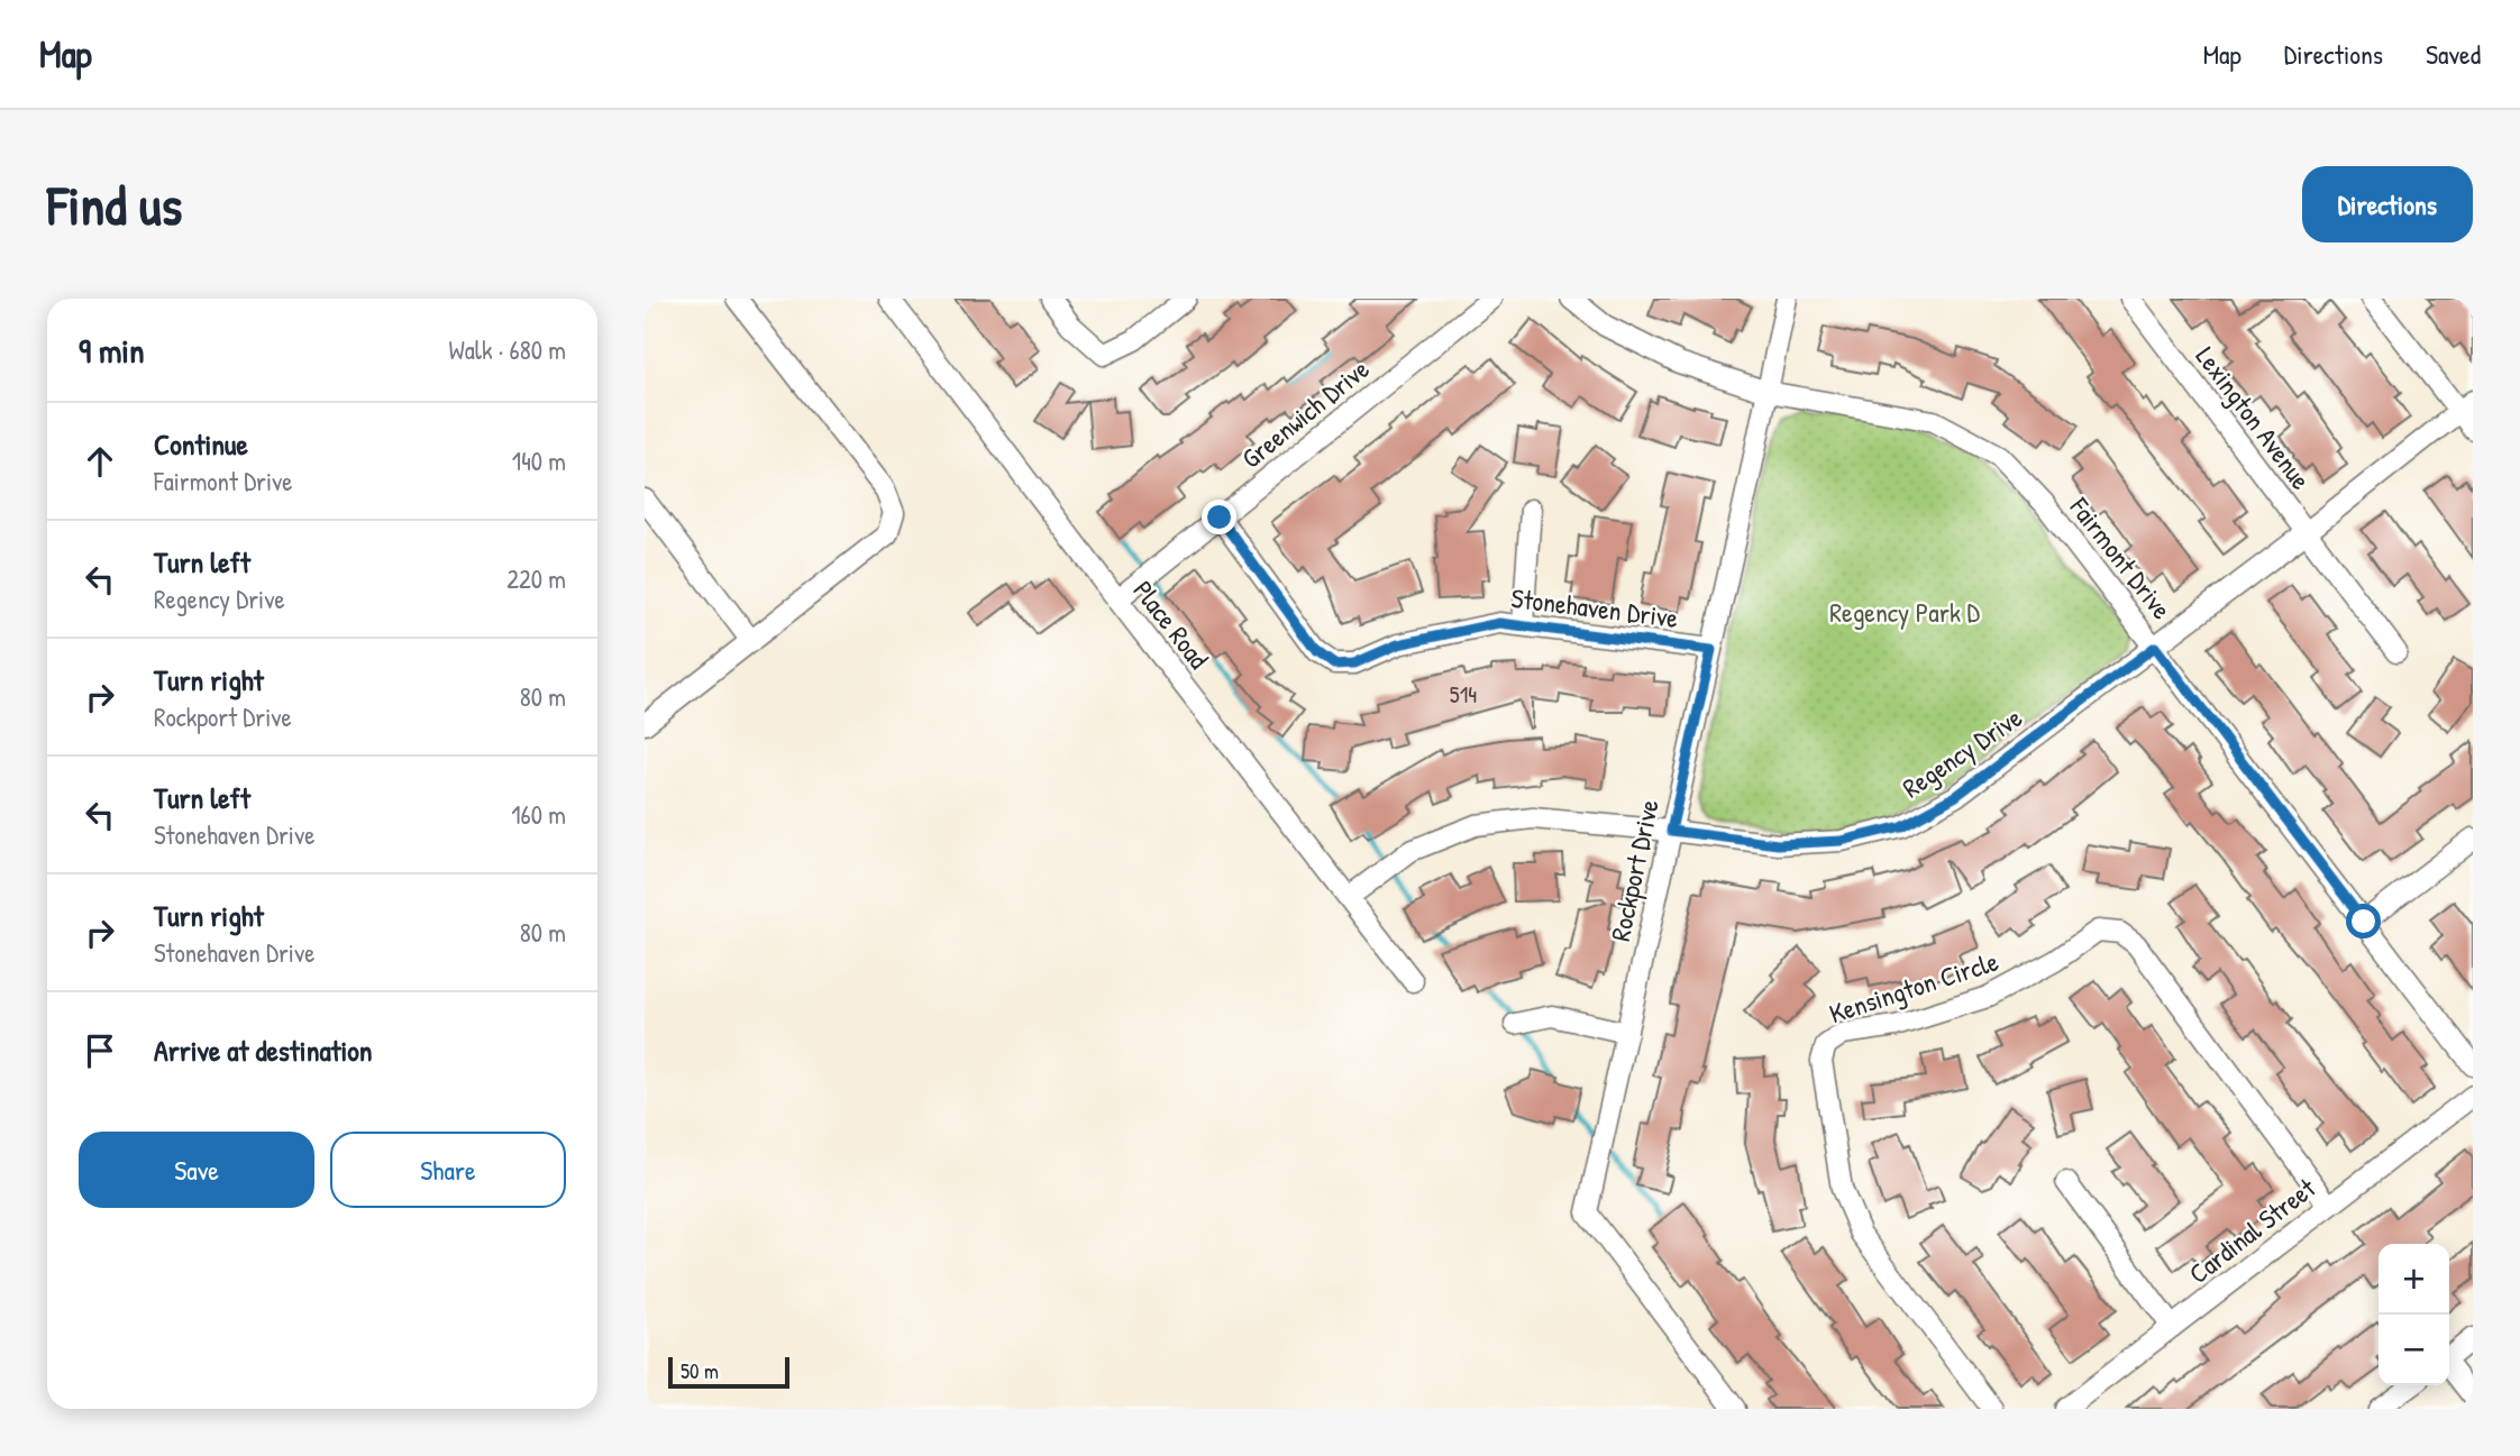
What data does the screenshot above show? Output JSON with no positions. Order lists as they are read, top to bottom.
{
  "streets": {
    "street": [
      "Greenwich Drive",
      "Lexington Avenue",
      "Fairmont Drive",
      "Stonehaven Drive",
      "Place Road",
      "Regency Drive",
      "Rockport Drive",
      "Kensington Circle",
      "Cardinal Street"
    ]
  },
  "crossings": [
    ["Greenwich Drive", "Stonehaven Drive"],
    ["Greenwich Drive", "Place Road"],
    ["Lexington Avenue", "Regency Drive"],
    ["Fairmont Drive", "Regency Drive"],
    ["Fairmont Drive", "Rockport Drive"],
    ["Stonehaven Drive", "Rockport Drive"],
    ["Place Road", "Regency Drive"],
    ["Regency Drive", "Rockport Drive"],
    ["Kensington Circle", "Cardinal Street"]
  ],
  "parks": ["Regency Park D"],
  "house_numbers": ["514"],
  "scale_bar": "50 m",
  "page": {
    "header": "Map",
    "nav": ["Map", "Directions", "Saved"],
    "buttons": [
      "Directions",
      ["Save", "Share"]
    ],
    "title": "Find us",
    "heading": ["9 min", "Walk · 680 m"],
    "list": [
      ["Continue", "Fairmont Drive", "140 m"],
      ["Turn left", "Regency Drive", "220 m"],
      ["Turn right", "Rockport Drive", "80 m"],
      ["Turn left", "Stonehaven Drive", "160 m"],
      ["Turn right", "Stonehaven Drive", "80 m"],
      "Arrive at destination"
    ],
    "map_buttons": ["+", "−"],
    "scale": "50 m"
  }
}
